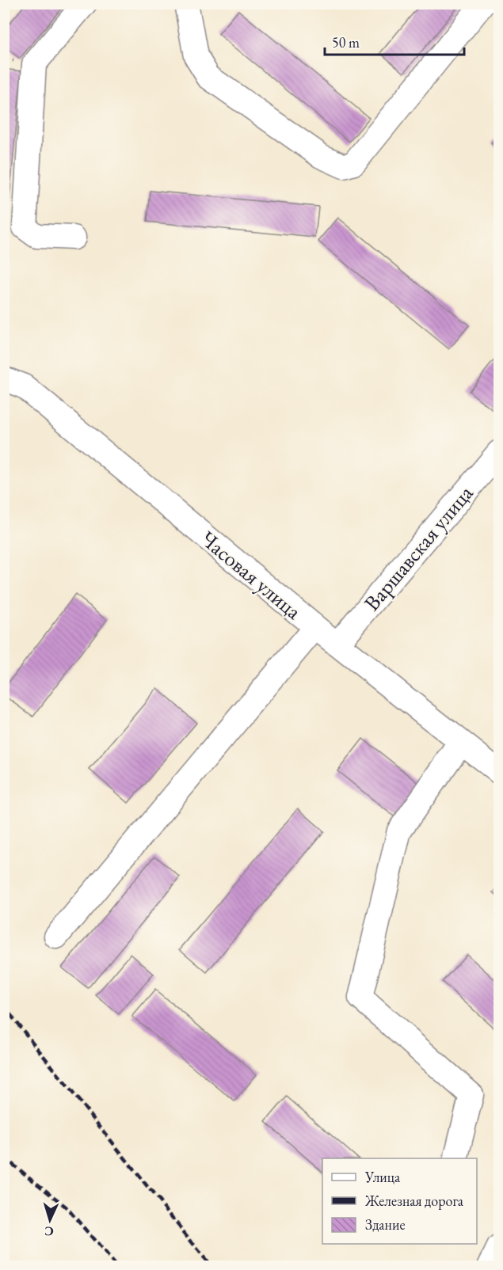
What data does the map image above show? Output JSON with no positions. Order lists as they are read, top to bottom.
{
  "streets": {
    "street": ["Варшавская улица", "Часовая улица"]
  },
  "crossings": [
    ["Варшавская улица", "Часовая улица"]
  ],
  "legend": ["Улица", "Железная дорога", "Здание"],
  "scale_bar": "50 m",
  "north": "bottom"
}
